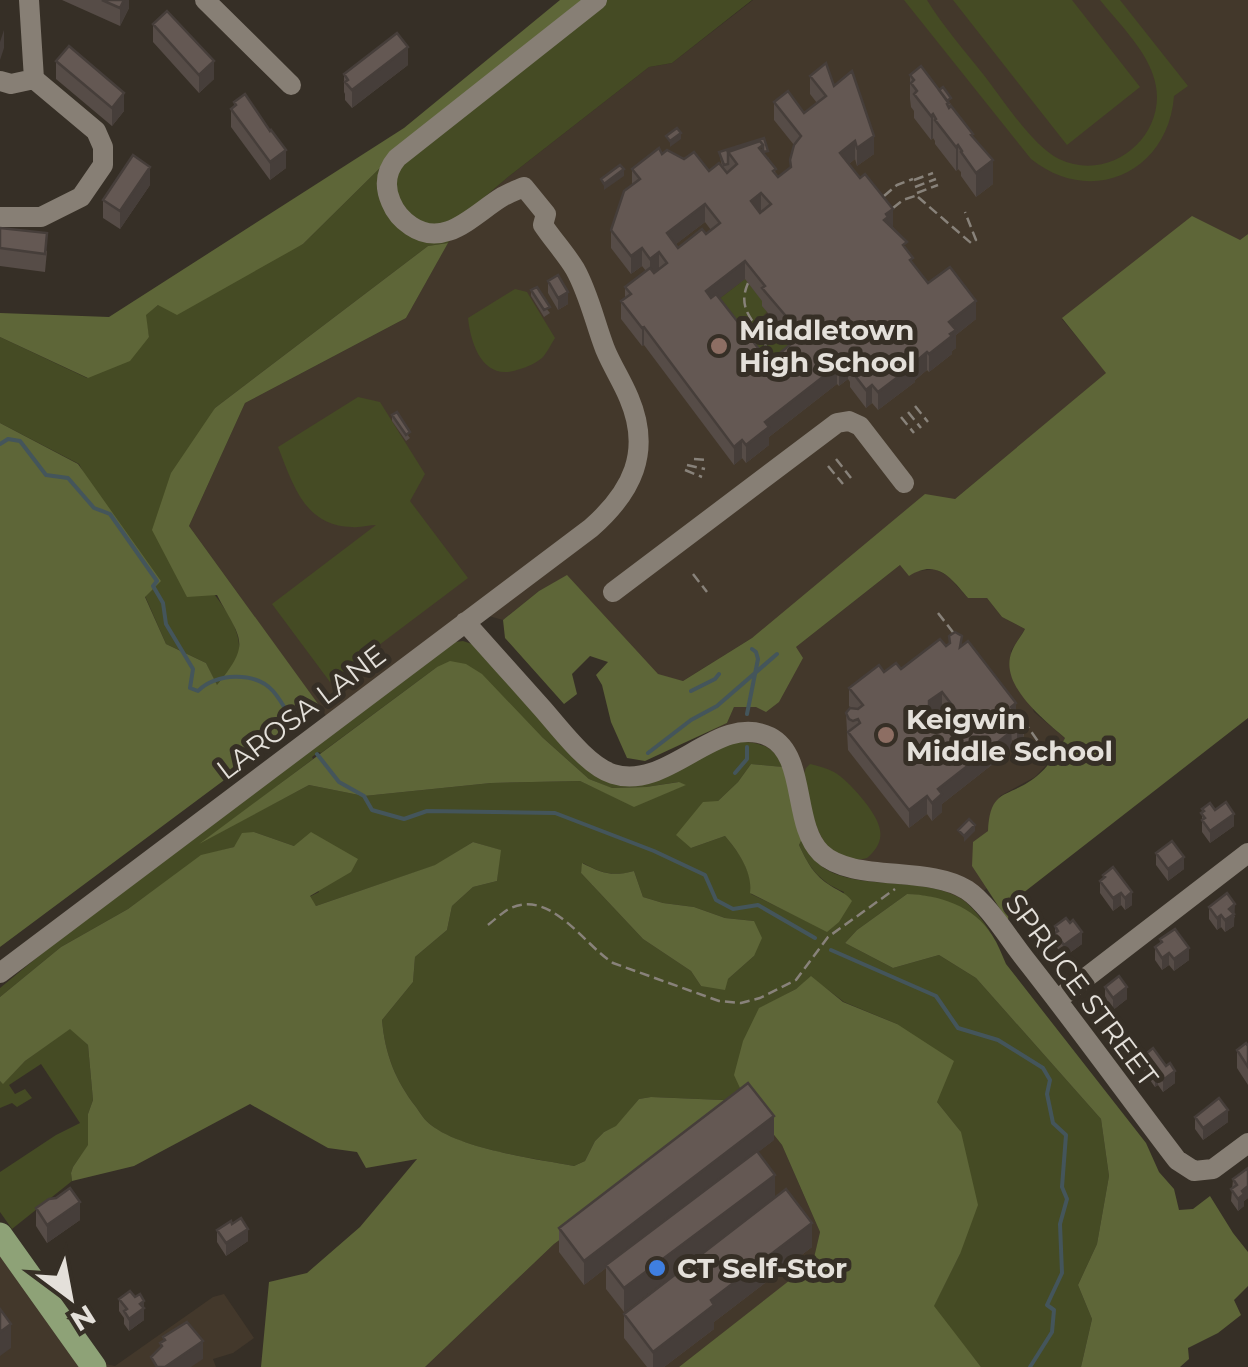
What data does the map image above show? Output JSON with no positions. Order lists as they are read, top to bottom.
{
  "streets": {
    "street": ["LAROSA LANE", "SPRUCE STREET"]
  },
  "crossings": [
    ["LAROSA LANE", "SPRUCE STREET"]
  ],
  "places": ["Middletown High School", "Keigwin Middle School", "CT Self-Stor"],
  "north": "bottom right"
}
